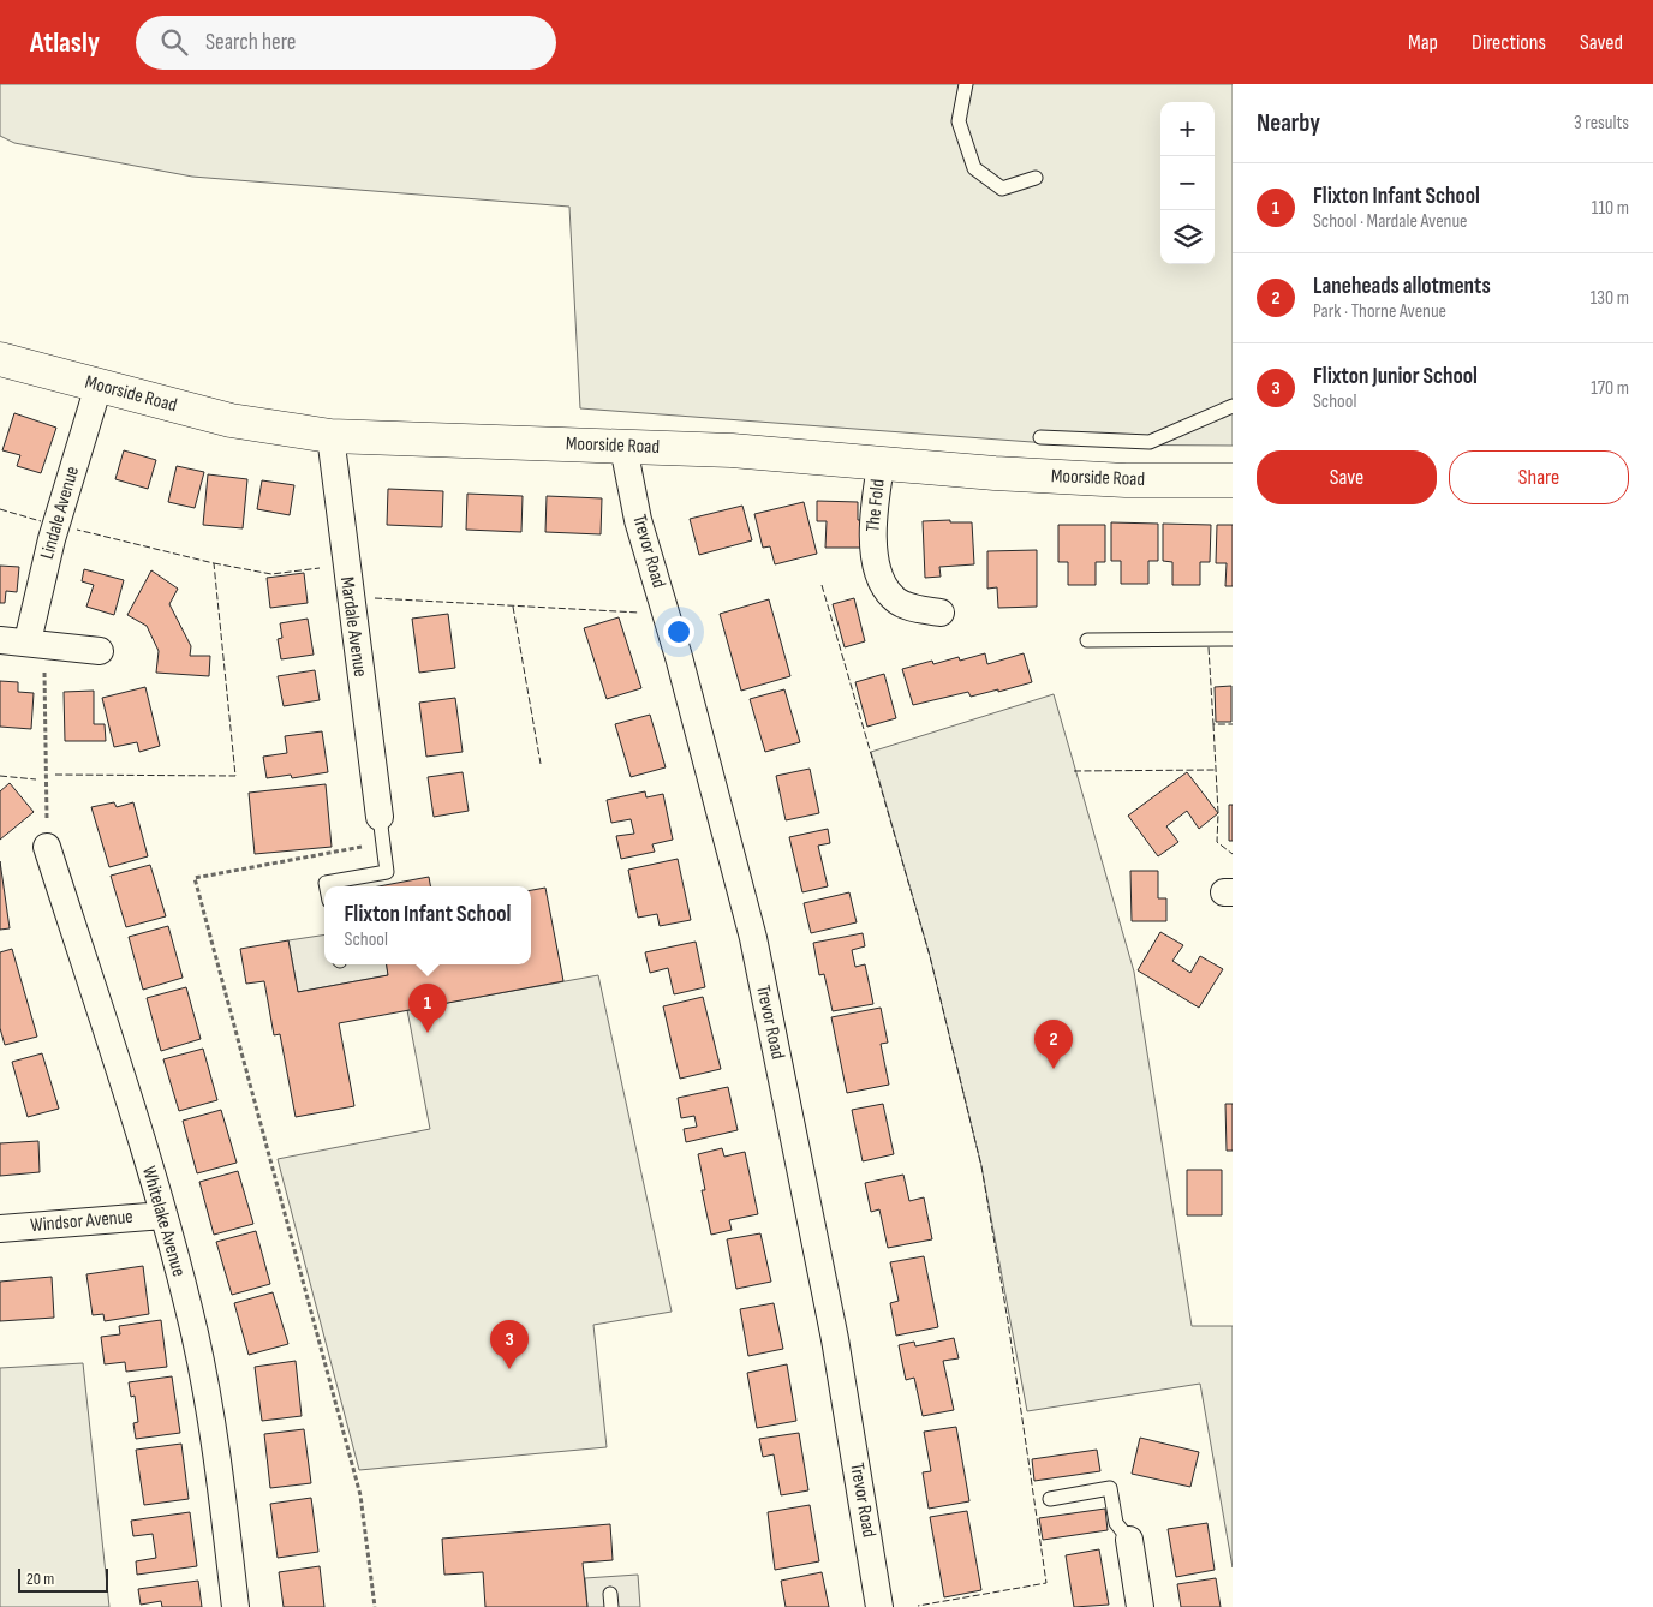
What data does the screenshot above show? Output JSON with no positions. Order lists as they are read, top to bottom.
{
  "streets": {
    "street": [
      "Moorside Road",
      "The Fold",
      "Lindale Avenue",
      "Trevor Road",
      "Mardale Avenue",
      "Windsor Avenue",
      "Whitelake Avenue"
    ]
  },
  "crossings": [
    ["Moorside Road", "The Fold"],
    ["Moorside Road", "Lindale Avenue"],
    ["Moorside Road", "Trevor Road"],
    ["Moorside Road", "Mardale Avenue"],
    ["Windsor Avenue", "Whitelake Avenue"]
  ],
  "scale_bar": "20 m",
  "page": {
    "header": "Atlasly",
    "search": "Search here",
    "nav": ["Map", "Directions", "Saved"],
    "heading": ["Nearby", "3 results"],
    "map_buttons": ["+", "−"],
    "list": [
      {
        "mark": "1",
        "name": "Flixton Infant School",
        "note": "School · Mardale Avenue",
        "value": "110 m"
      },
      {
        "mark": "2",
        "name": "Laneheads allotments",
        "note": "Park · Thorne Avenue",
        "value": "130 m"
      },
      {
        "mark": "3",
        "name": "Flixton Junior School",
        "note": "School",
        "value": "170 m"
      }
    ],
    "buttons": ["Save", "Share"],
    "popup": ["Flixton Infant School", "School"],
    "pins": ["1", "2", "3"],
    "scale": "20 m"
  }
}
